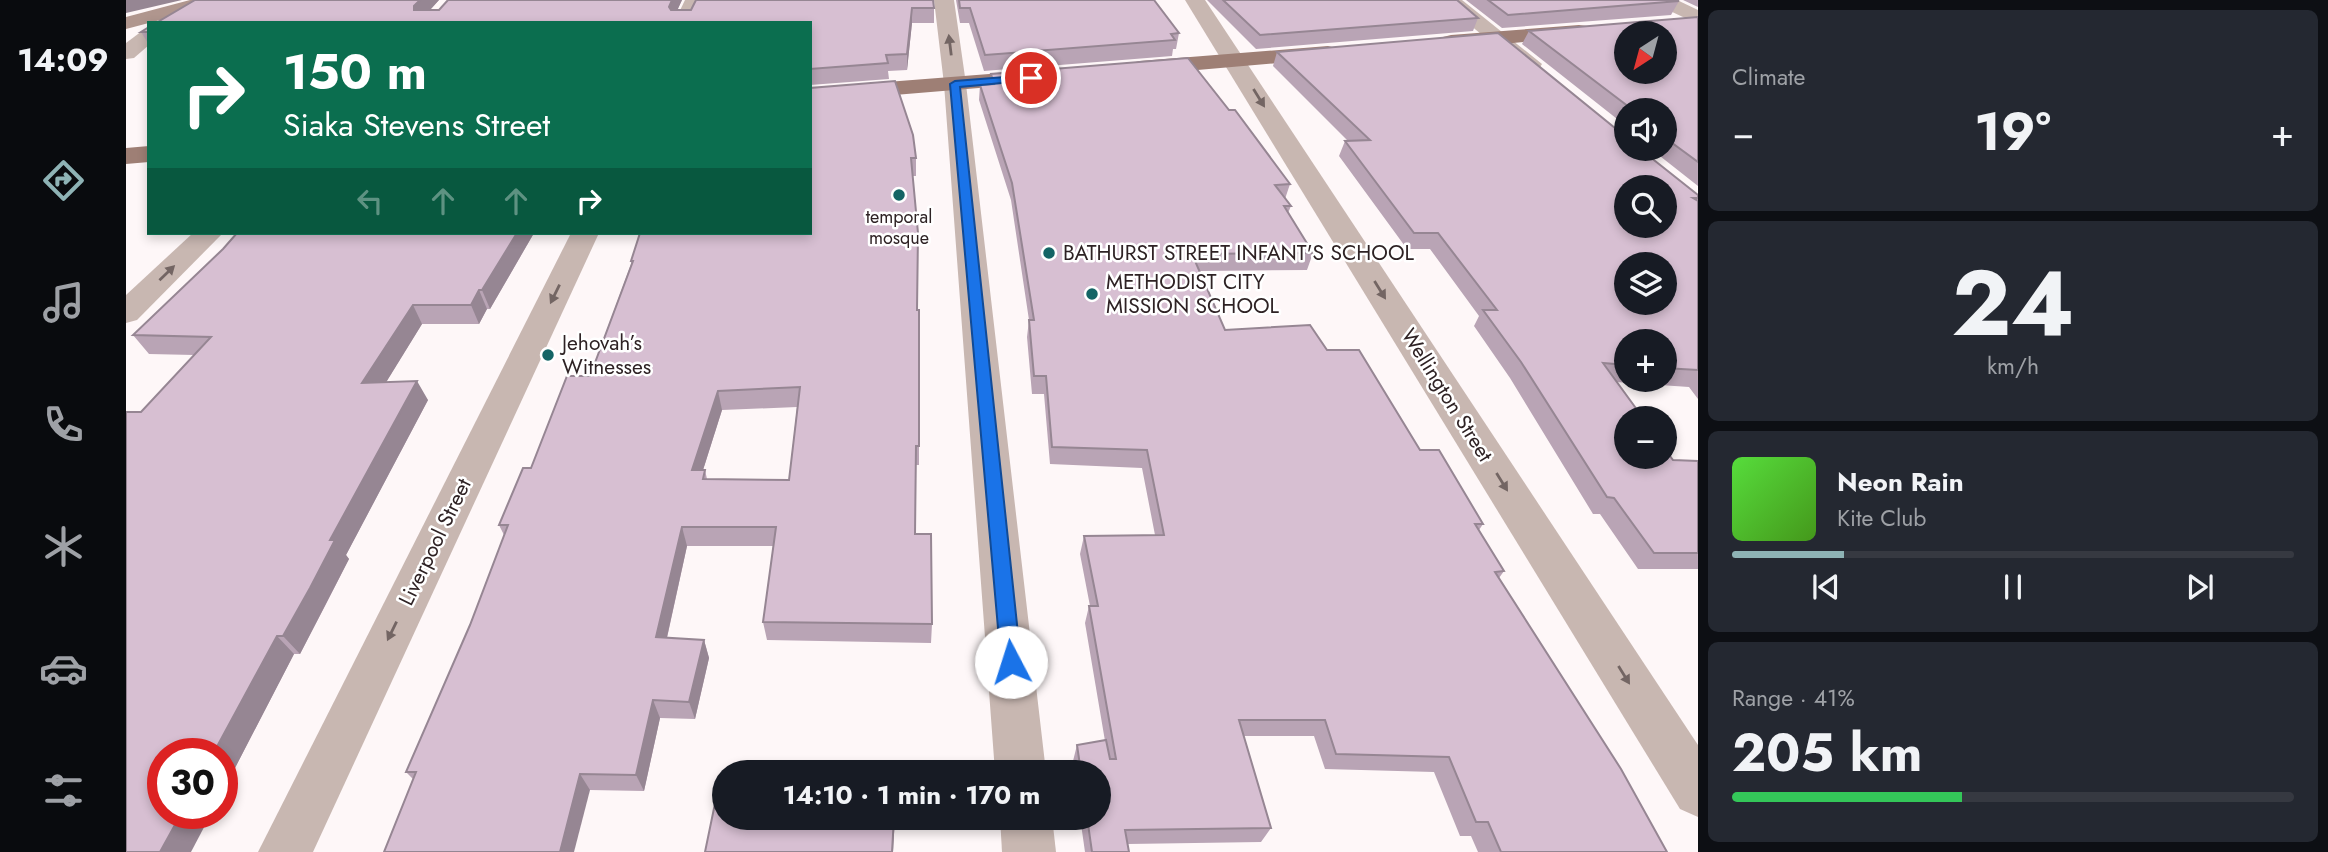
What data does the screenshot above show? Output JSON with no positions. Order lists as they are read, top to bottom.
{
  "streets": {
    "street": ["Wellington Street", "Liverpool Street"]
  },
  "one_way": ["Wellington Street", "Liverpool Street"],
  "places": [
    "temporal mosque",
    "BATHURST STREET INFANT'S SCHOOL",
    "METHODIST CITY MISSION SCHOOL",
    "Jehovah’s Witnesses"
  ],
  "north": "bottom left",
  "page": {
    "tabs": "14:09",
    "tile": [
      "Climate",
      ["24", "km/h"],
      ["Range · 41%", "205 km"]
    ],
    "map_buttons": ["+", "−"],
    "turn": ["150 m", "Siaka Stevens Street"],
    "heat": ["−", "19°", "+"],
    "song": ["Neon Rain", "Kite Club"],
    "limit": "30",
    "trip": "14:10 · 1 min · 170 m"
  }
}
